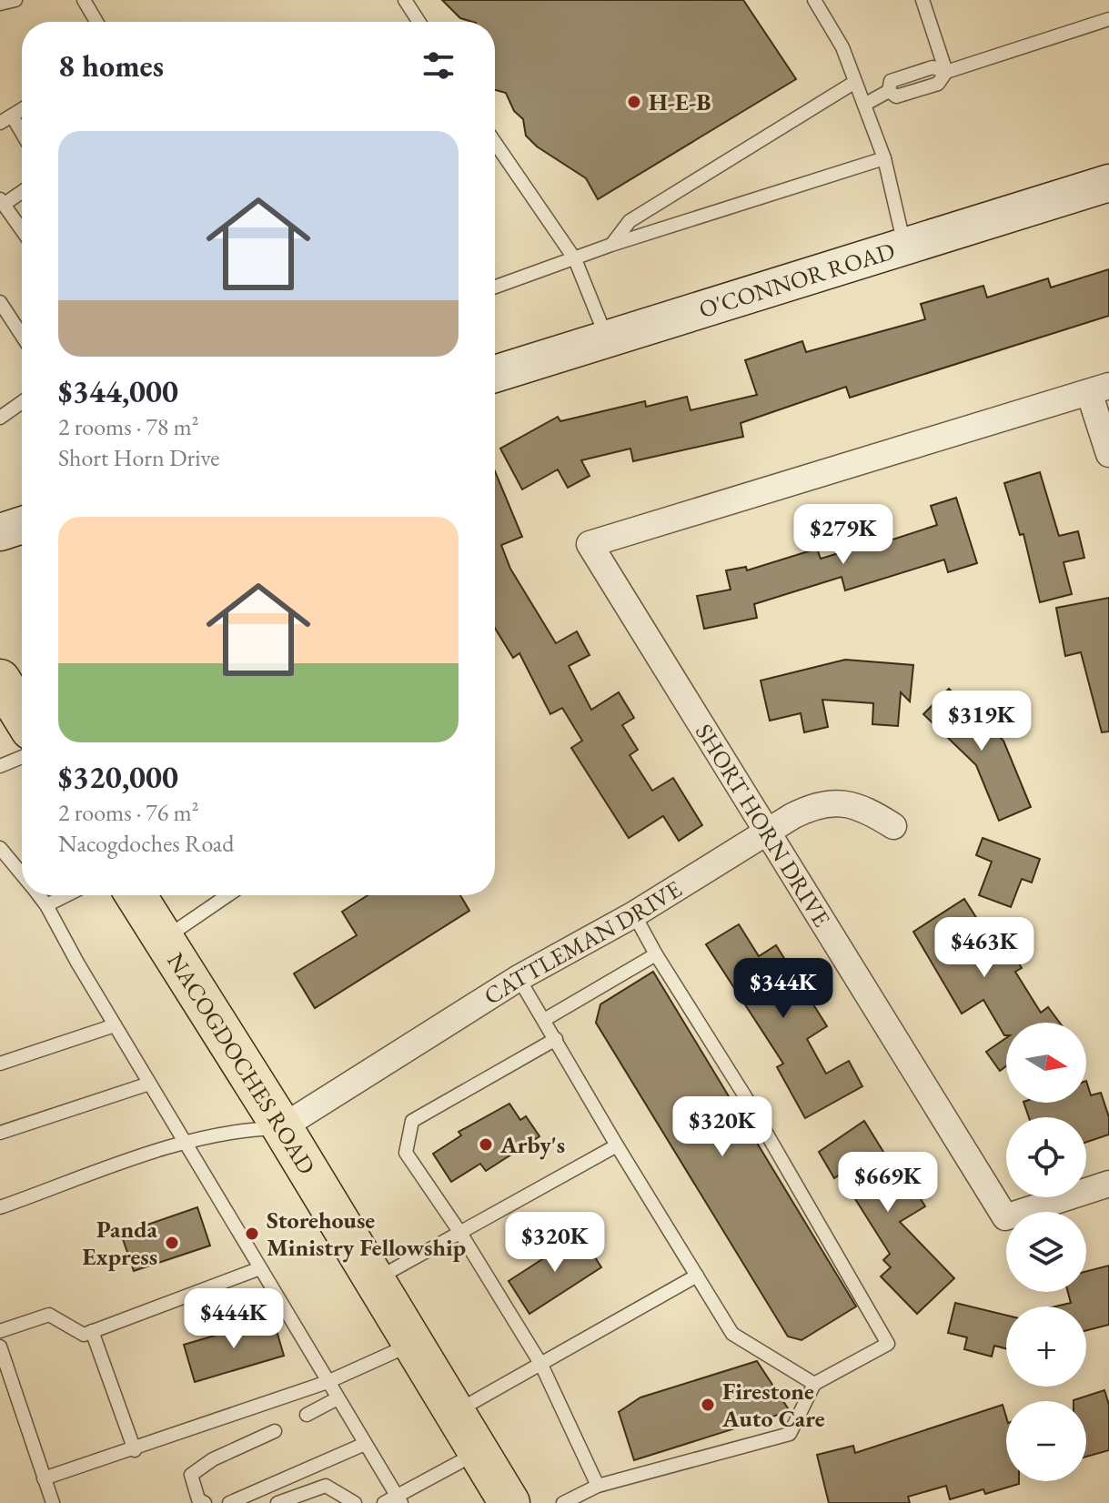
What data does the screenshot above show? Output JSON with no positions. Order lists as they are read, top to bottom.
{
  "streets": {
    "main road": ["O'CONNOR ROAD", "NACOGDOCHES ROAD"],
    "street": ["SHORT HORN DRIVE", "CATTLEMAN DRIVE"]
  },
  "crossings": [
    ["SHORT HORN DRIVE", "CATTLEMAN DRIVE"],
    ["CATTLEMAN DRIVE", "NACOGDOCHES ROAD"]
  ],
  "places": [
    "H-E-B",
    "Arby's",
    "Storehouse Ministry Fellowship",
    "Panda Express",
    "Firestone Auto Care"
  ],
  "north": "right",
  "page": {
    "heading": "8 homes",
    "list": [
      {
        "name": "$344,000",
        "note": "2 rooms · 78 m² · Short Horn Drive"
      },
      {
        "name": "$320,000",
        "note": "2 rooms · 76 m² · Nacogdoches Road"
      }
    ],
    "price": [
      "$279K",
      "$319K",
      "$463K",
      "$344K",
      "$320K",
      "$669K",
      "$320K",
      "$444K"
    ],
    "map_buttons": ["+", "−"]
  }
}
